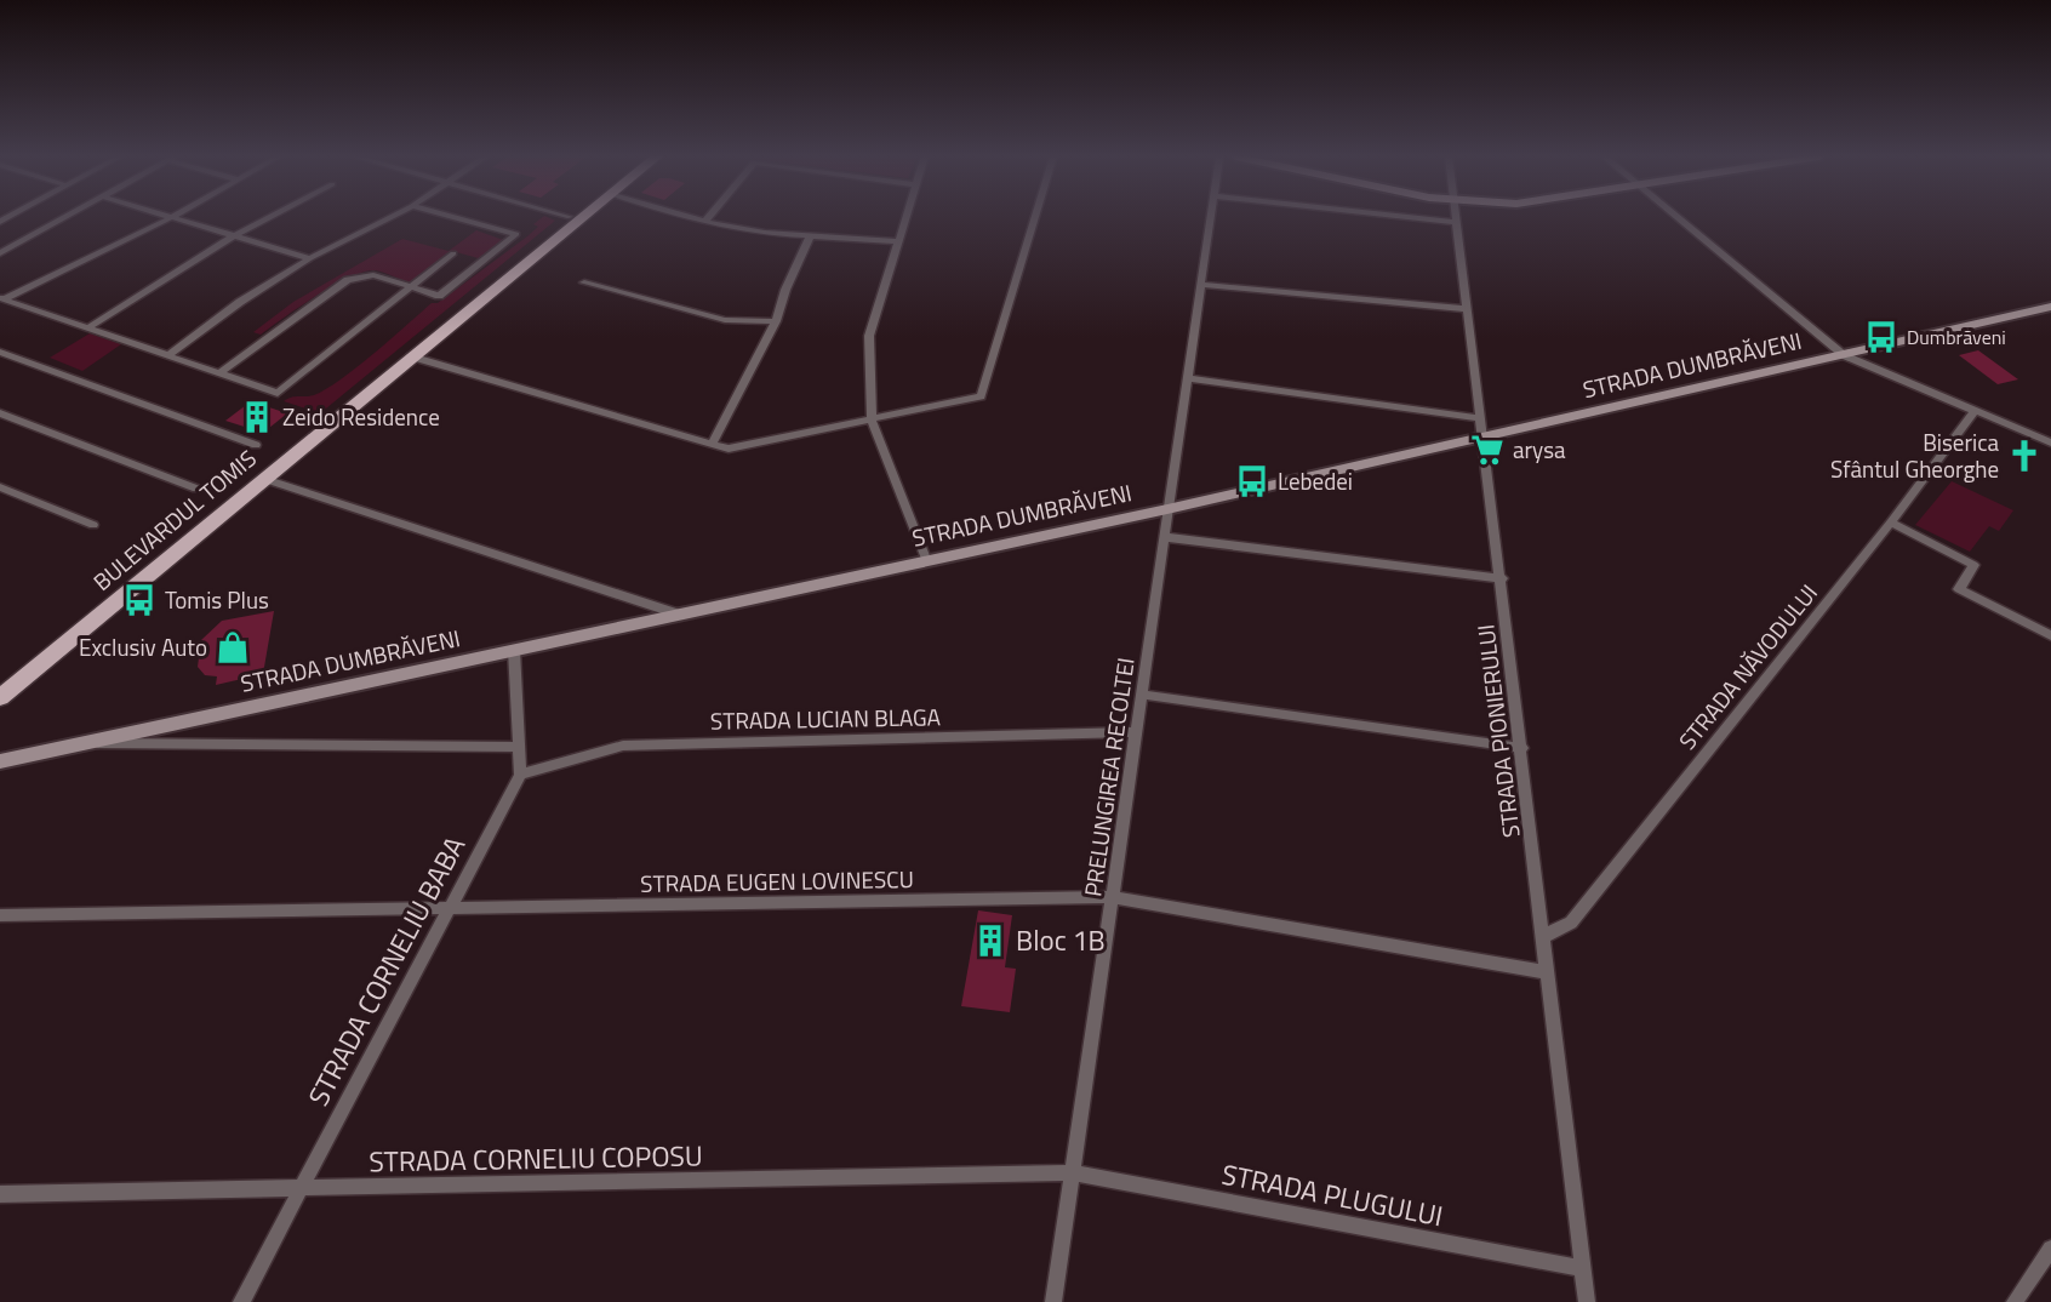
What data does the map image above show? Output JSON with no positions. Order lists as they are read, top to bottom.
{
  "streets": {
    "main road": ["BULEVARDUL TOMIS"],
    "street": [
      "STRADA DUMBRĂVENI",
      "STRADA NĂVODULUI",
      "STRADA LUCIAN BLAGA",
      "STRADA PIONIERULUI",
      "PRELUNGIREA RECOLTEI",
      "STRADA EUGEN LOVINESCU",
      "STRADA CORNELIU BABA",
      "STRADA CORNELIU COPOSU",
      "STRADA PLUGULUI"
    ]
  },
  "crossings": [
    ["STRADA DUMBRĂVENI", "STRADA PIONIERULUI"],
    ["STRADA DUMBRĂVENI", "PRELUNGIREA RECOLTEI"],
    ["STRADA NĂVODULUI", "STRADA PIONIERULUI"],
    ["STRADA LUCIAN BLAGA", "PRELUNGIREA RECOLTEI"],
    ["STRADA LUCIAN BLAGA", "STRADA CORNELIU BABA"],
    ["STRADA PIONIERULUI", "STRADA EUGEN LOVINESCU"],
    ["STRADA PIONIERULUI", "STRADA PLUGULUI"],
    ["PRELUNGIREA RECOLTEI", "STRADA EUGEN LOVINESCU"],
    ["PRELUNGIREA RECOLTEI", "STRADA CORNELIU COPOSU"],
    ["PRELUNGIREA RECOLTEI", "STRADA PLUGULUI"],
    ["STRADA EUGEN LOVINESCU", "STRADA CORNELIU BABA"],
    ["STRADA CORNELIU BABA", "STRADA CORNELIU COPOSU"],
    ["STRADA CORNELIU COPOSU", "STRADA PLUGULUI"]
  ],
  "places": {
    "bus stop": ["Dumbrăveni", "Lebedei", "Tomis Plus"],
    "building": ["Zeido Residence", "Bloc 1B"],
    "supermarket": ["arysa"],
    "church": ["Biserica Sfântul Gheorghe"],
    "shop": ["Exclusiv Auto"]
  }
}
